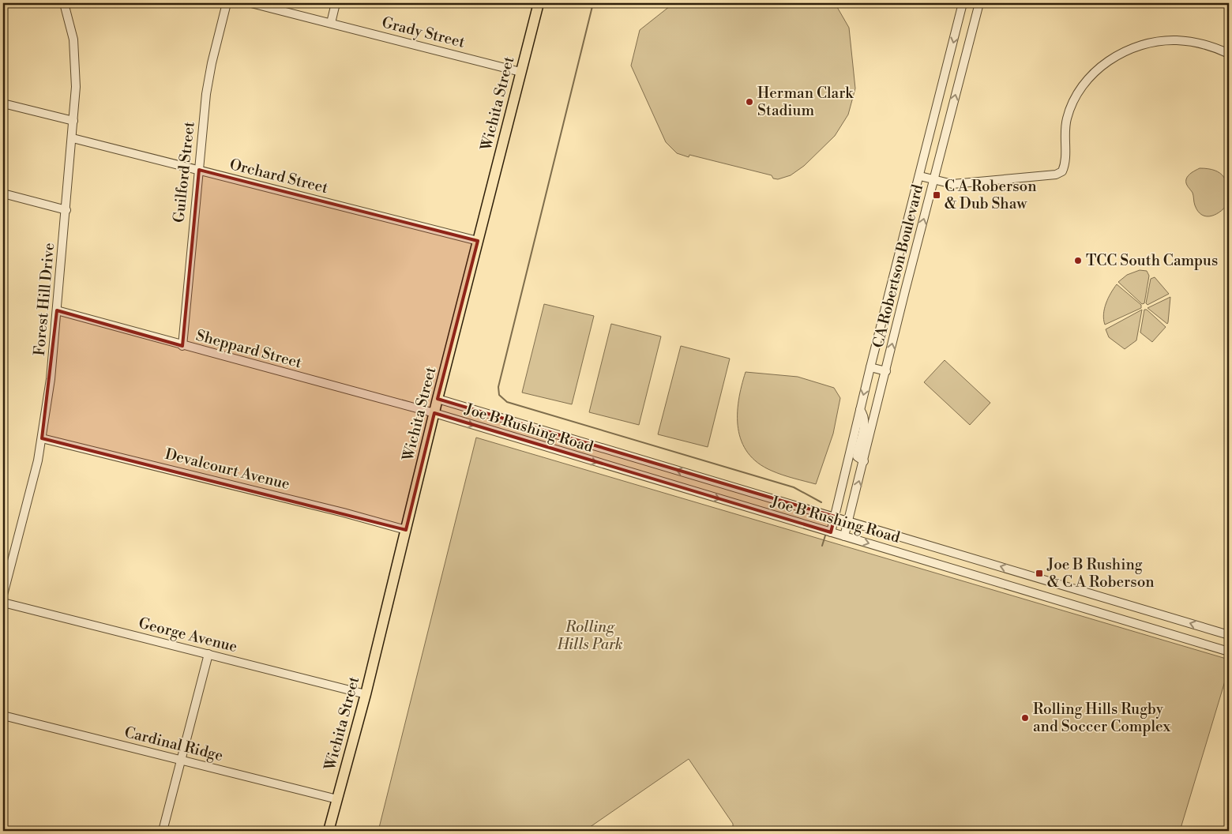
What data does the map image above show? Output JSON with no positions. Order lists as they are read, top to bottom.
{
  "streets": {
    "main road": ["Wichita Street"],
    "street": [
      "Grady Street",
      "Guilford Street",
      "Orchard Street",
      "CA Robertson Boulevard",
      "Forest Hill Drive",
      "Sheppard Street",
      "Joe B Rushing Road",
      "Devalcourt Avenue",
      "George Avenue",
      "Cardinal Ridge"
    ]
  },
  "crossings": [
    ["Grady Street", "Wichita Street"],
    ["Wichita Street", "Orchard Street"],
    ["Wichita Street", "Sheppard Street"],
    ["Wichita Street", "Joe B Rushing Road"],
    ["Wichita Street", "Devalcourt Avenue"],
    ["Wichita Street", "George Avenue"],
    ["Wichita Street", "Cardinal Ridge"],
    ["Guilford Street", "Orchard Street"],
    ["Guilford Street", "Sheppard Street"],
    ["Orchard Street", "Forest Hill Drive"],
    ["CA Robertson Boulevard", "Joe B Rushing Road"],
    ["Forest Hill Drive", "Sheppard Street"],
    ["Forest Hill Drive", "Devalcourt Avenue"],
    ["Sheppard Street", "Joe B Rushing Road"]
  ],
  "parks": ["Rolling Hills Park"],
  "places": {
    "other": ["Herman Clark Stadium", "TCC South Campus", "Rolling Hills Rugby and Soccer Complex"],
    "transit": ["C A Roberson & Dub Shaw", "Joe B Rushing & C A Roberson"]
  }
}
